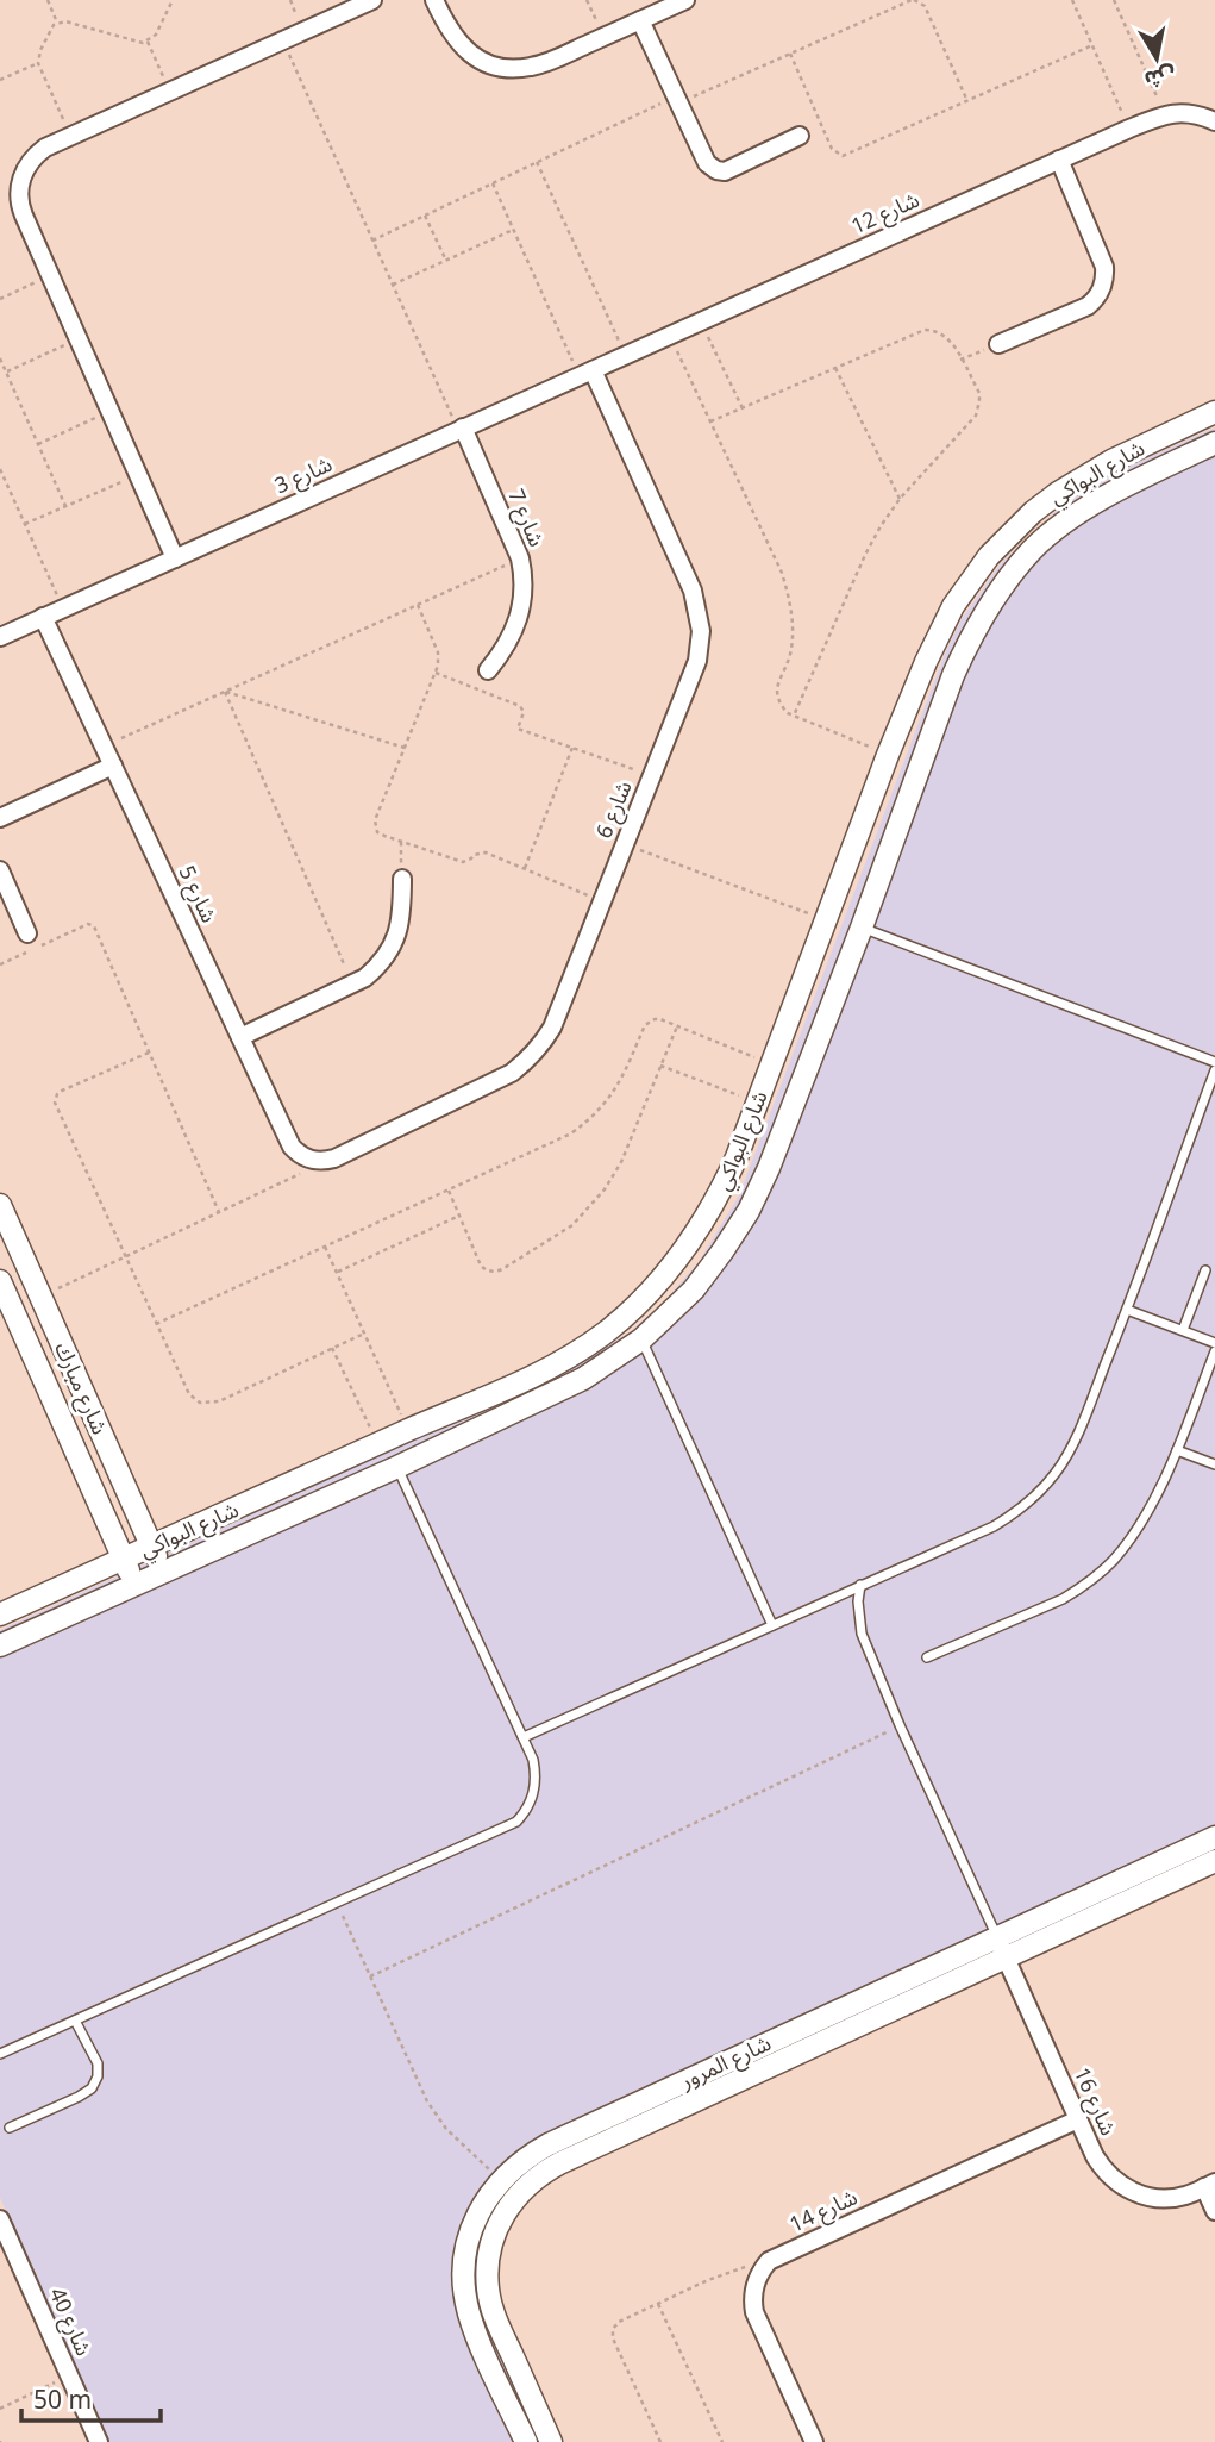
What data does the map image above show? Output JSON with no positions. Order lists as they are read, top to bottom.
{
  "streets": {
    "street": [
      "شارع 12",
      "شارع البواكي",
      "شارع 3",
      "شارع 7",
      "شارع 6",
      "شارع 5",
      "شارع مبارك",
      "شارع المرور",
      "شارع 16",
      "شارع 14",
      "شارع 40"
    ]
  },
  "crossings": [
    ["شارع 12", "شارع 3"],
    ["شارع البواكي", "شارع مبارك"],
    ["شارع 3", "شارع 7"],
    ["شارع 3", "شارع 6"],
    ["شارع 3", "شارع 5"],
    ["شارع 6", "شارع 5"],
    ["شارع المرور", "شارع 16"],
    ["شارع 16", "شارع 14"]
  ],
  "scale_bar": "50 m",
  "north": "bottom"
}
